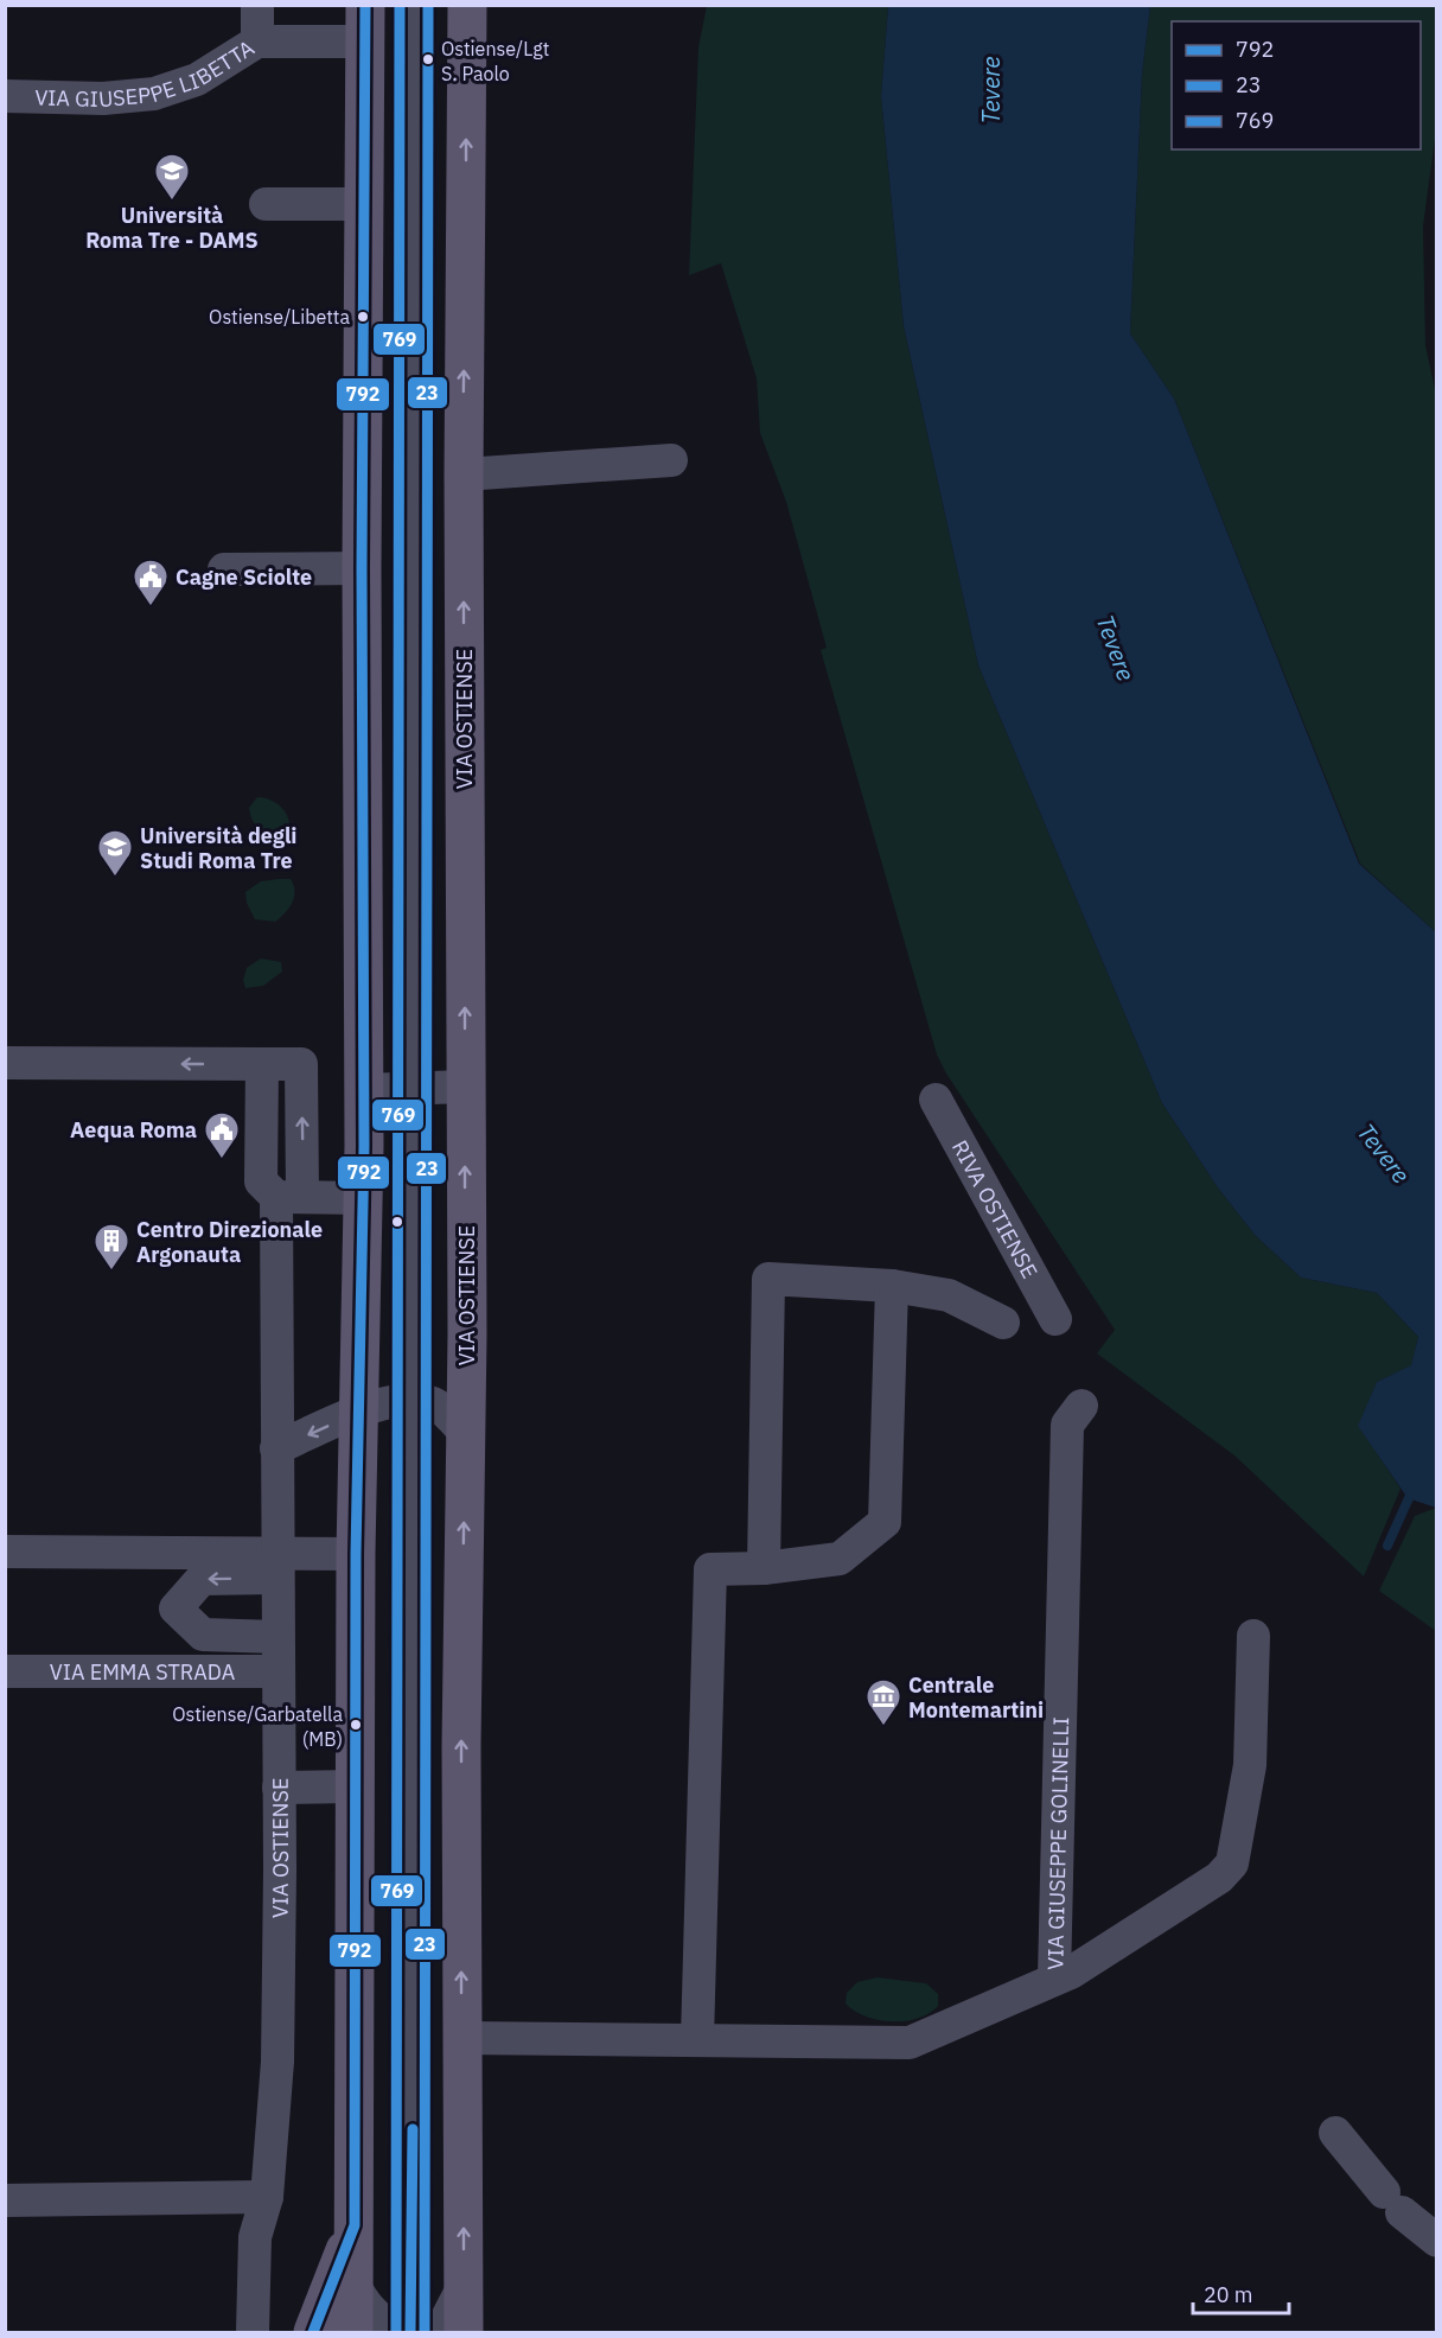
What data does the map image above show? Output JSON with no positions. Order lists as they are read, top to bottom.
{
  "streets": {
    "main road": ["VIA OSTIENSE"],
    "street": [
      "VIA GIUSEPPE LIBETTA",
      "RIVA OSTIENSE",
      "VIA EMMA STRADA",
      "VIA GIUSEPPE GOLINELLI"
    ]
  },
  "crossings": [
    ["VIA OSTIENSE", "VIA EMMA STRADA"],
    ["VIA OSTIENSE", "VIA GIUSEPPE GOLINELLI"]
  ],
  "water": ["Tevere"],
  "places": {
    "other": ["Ostiense/Lgt S. Paolo", "Ostiense/Libetta", "Ostiense/Garbatella (MB)"],
    "school or university": ["Università Roma Tre - DAMS", "Università degli Studi Roma Tre"],
    "public building": ["Cagne Sciolte", "Aequa Roma"],
    "building": ["Centro Direzionale Argonauta"],
    "museum": ["Centrale Montemartini"]
  },
  "lines": ["transit line 792", "transit line 23", "transit line 769"],
  "legend": ["792", "23", "769"],
  "scale_bar": "20 m"
}
